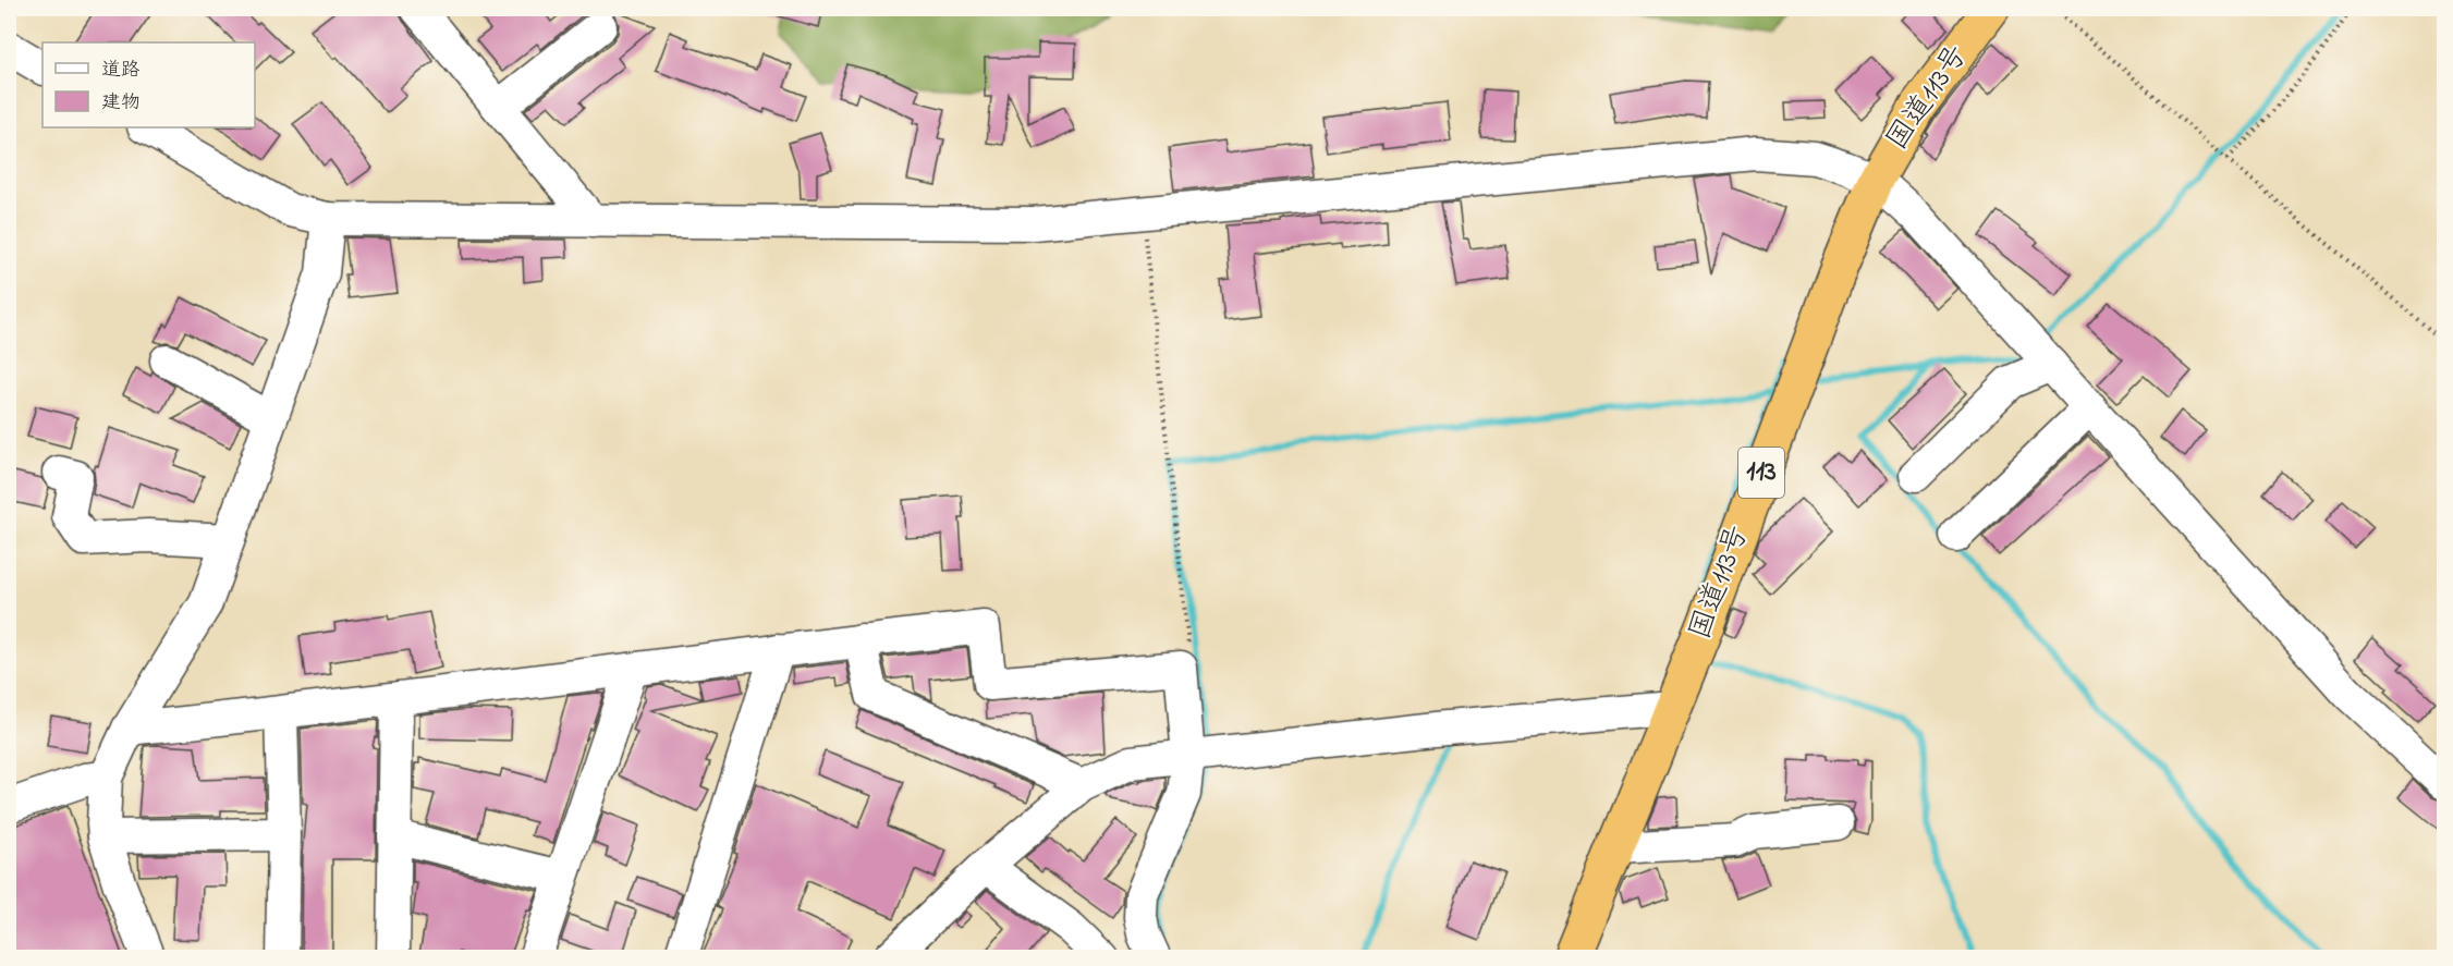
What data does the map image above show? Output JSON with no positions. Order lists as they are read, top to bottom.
{
  "streets": {
    "highway": ["国道113号", "113"]
  },
  "legend": ["道路", "建物"]
}
